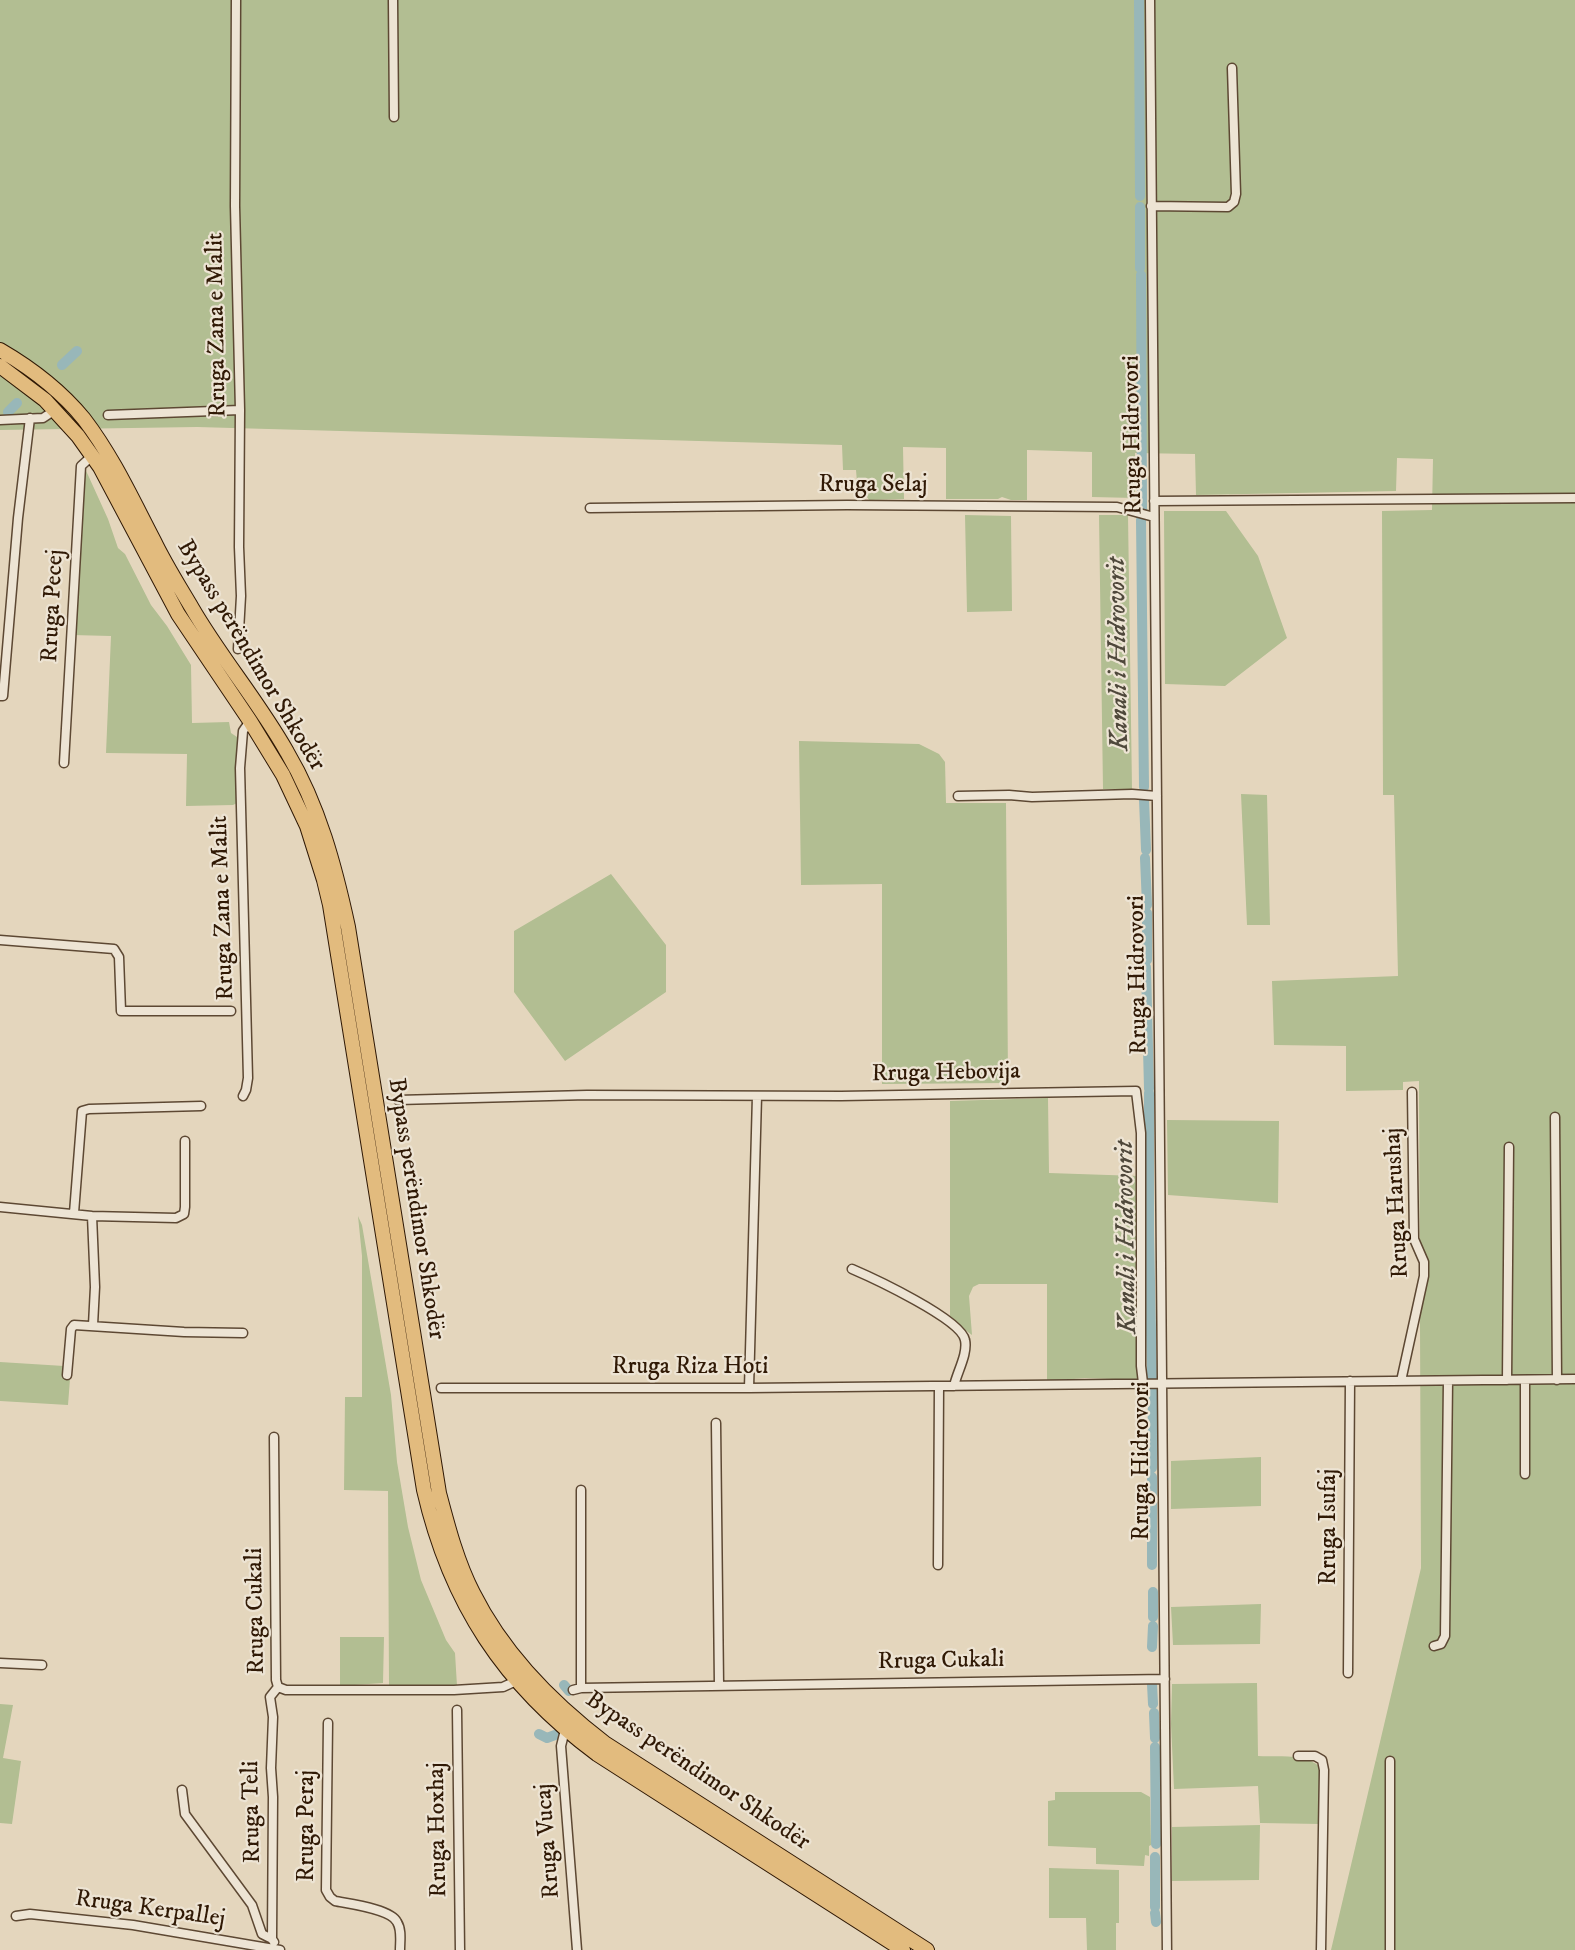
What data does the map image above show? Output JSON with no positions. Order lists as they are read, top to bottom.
{
  "streets": {
    "highway": ["Bypass perëndimor Shkodër"],
    "street": [
      "Rruga Zana e Malit",
      "Rruga Hidrovori",
      "Rruga Selaj",
      "Rruga Pecej",
      "Rruga Hebovija",
      "Rruga Harushaj",
      "Rruga Riza Hoti",
      "Rruga Isufaj",
      "Rruga Cukali",
      "Rruga Teli",
      "Rruga Peraj",
      "Rruga Hoxhaj",
      "Rruga Vucaj",
      "Rruga Kerpallej"
    ]
  },
  "crossings": [
    ["Rruga Zana e Malit", "Bypass perëndimor Shkodër"],
    ["Rruga Hidrovori", "Rruga Selaj"],
    ["Rruga Hidrovori", "Rruga Riza Hoti"],
    ["Rruga Hidrovori", "Rruga Cukali"],
    ["Rruga Pecej", "Bypass perëndimor Shkodër"],
    ["Bypass perëndimor Shkodër", "Rruga Cukali"],
    ["Bypass perëndimor Shkodër", "Rruga Vucaj"],
    ["Rruga Hebovija", "Rruga Riza Hoti"],
    ["Rruga Cukali", "Rruga Teli"],
    ["Rruga Teli", "Rruga Kerpallej"]
  ],
  "water": ["Kanali i Hidrovorit"]
}
